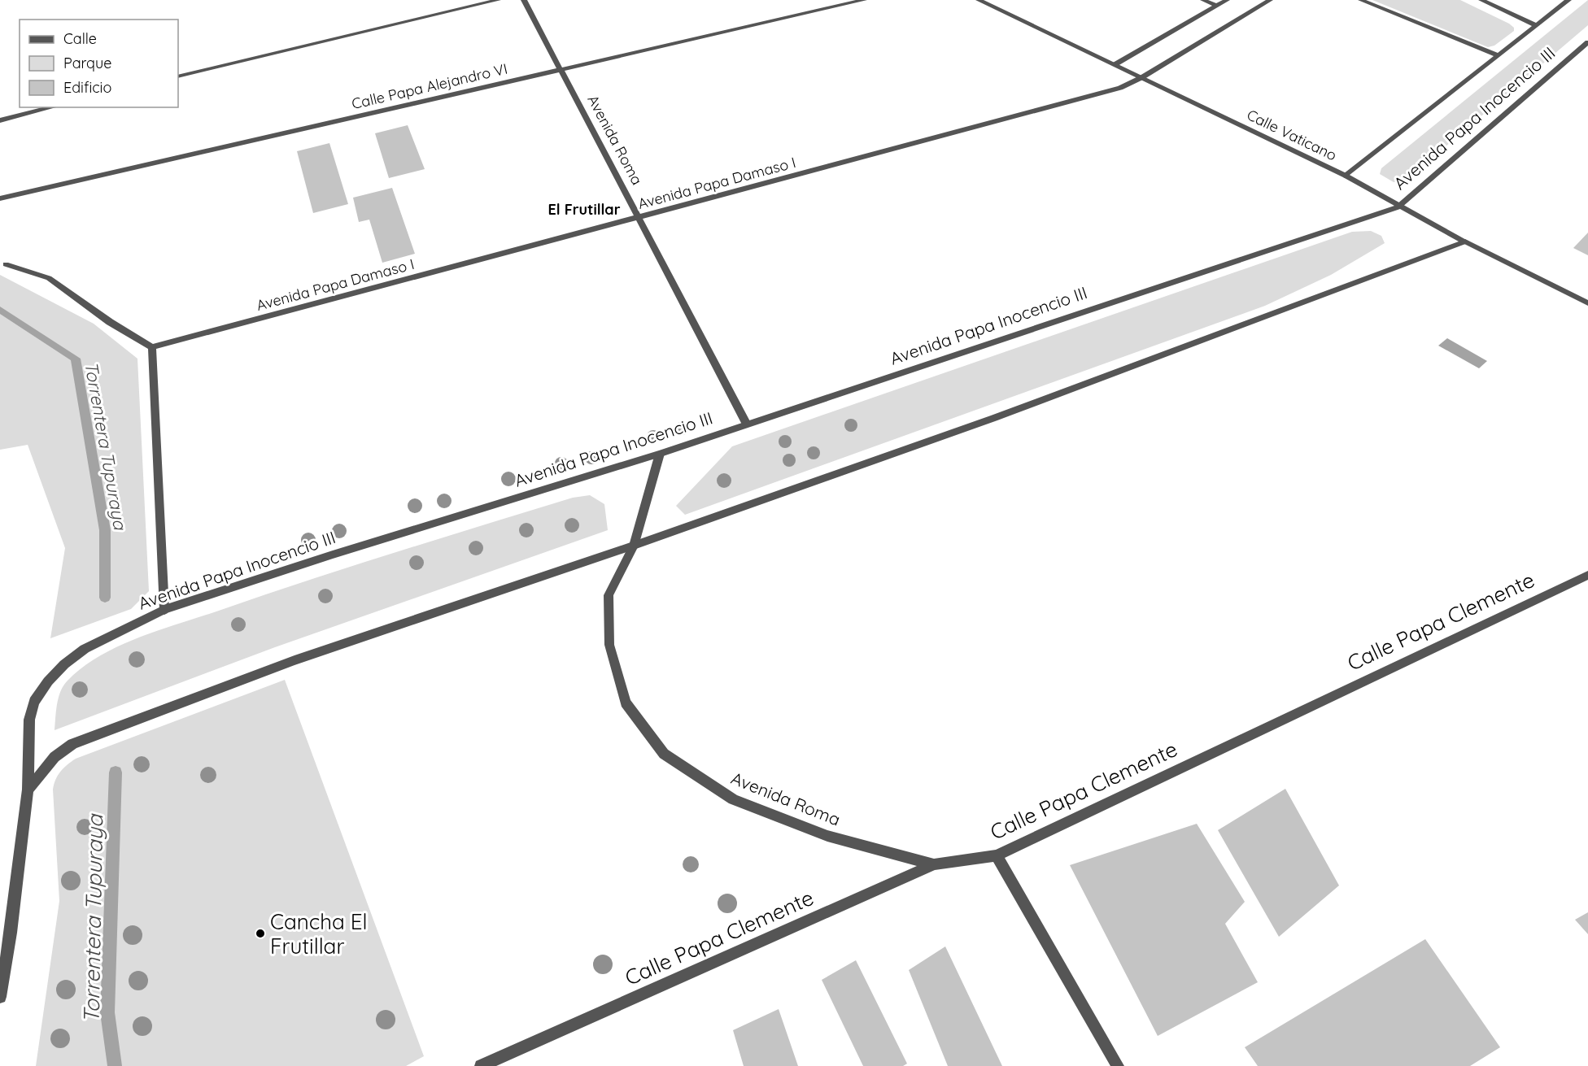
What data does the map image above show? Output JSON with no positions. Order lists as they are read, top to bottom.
{
  "streets": {
    "street": [
      "Calle Papa Alejandro VI",
      "Avenida Papa Inocencio III",
      "Calle Vaticano",
      "Avenida Roma",
      "Avenida Papa Damaso I",
      "Calle Papa Clemente"
    ]
  },
  "crossings": [
    ["Calle Papa Alejandro VI", "Avenida Roma"],
    ["Avenida Papa Inocencio III", "Calle Vaticano"],
    ["Avenida Papa Inocencio III", "Avenida Roma"],
    ["Calle Vaticano", "Avenida Papa Damaso I"],
    ["Avenida Roma", "Avenida Papa Damaso I"],
    ["Avenida Roma", "Calle Papa Clemente"]
  ],
  "districts": ["El Frutillar"],
  "water": ["Torrentera Tupuraya"],
  "places": ["Cancha El Frutillar"],
  "legend": ["Calle", "Parque", "Edificio"]
}
